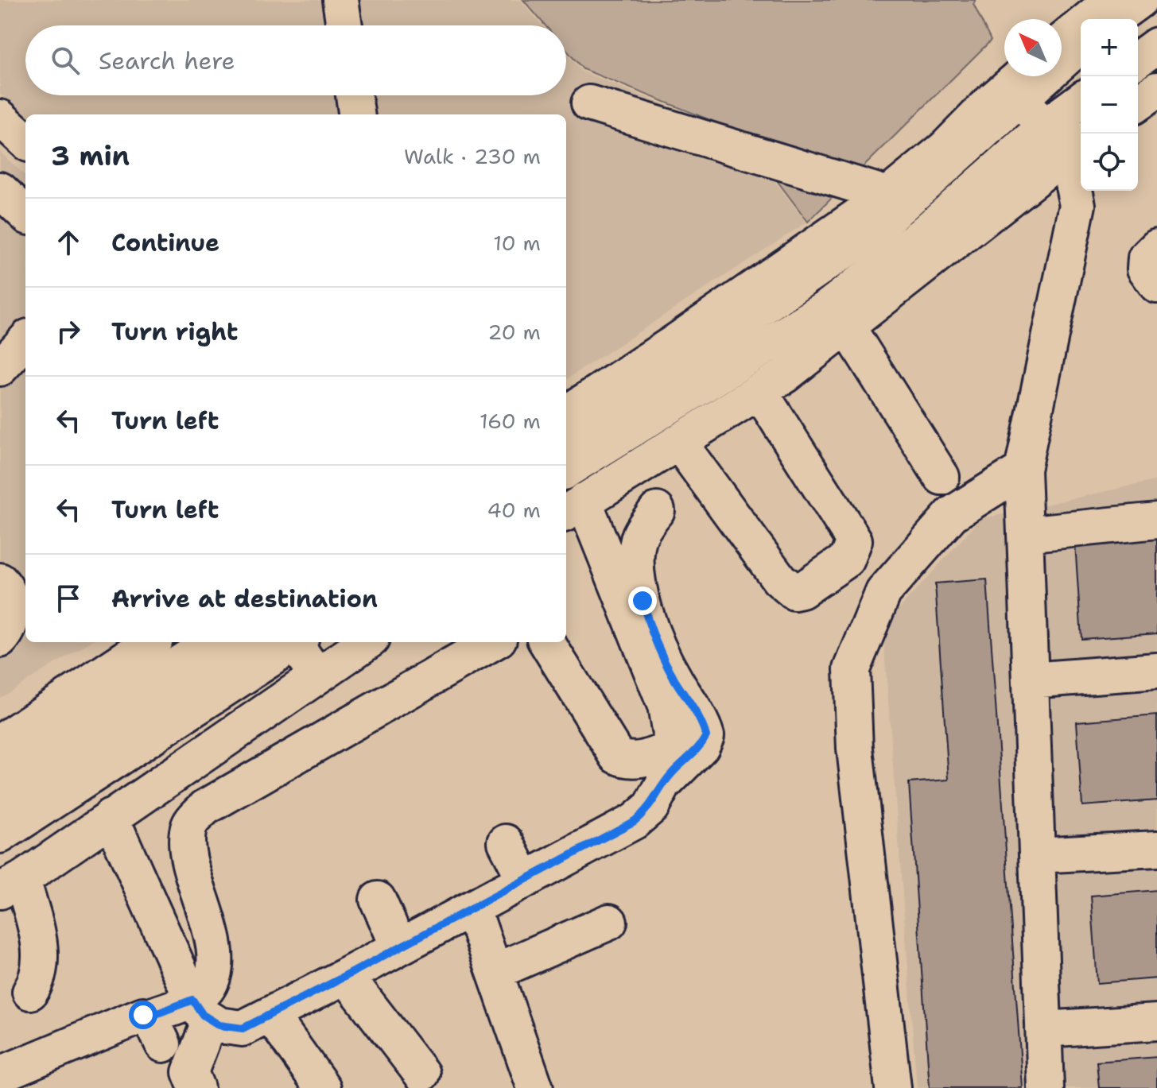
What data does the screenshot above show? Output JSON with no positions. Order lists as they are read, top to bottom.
{
  "north": "top left",
  "page": {
    "map_buttons": ["+", "−"],
    "search": "Search here",
    "heading": ["3 min", "Walk · 230 m"],
    "list": [
      ["Continue", "10 m"],
      ["Turn right", "20 m"],
      ["Turn left", "160 m"],
      ["Turn left", "40 m"],
      "Arrive at destination"
    ]
  }
}
